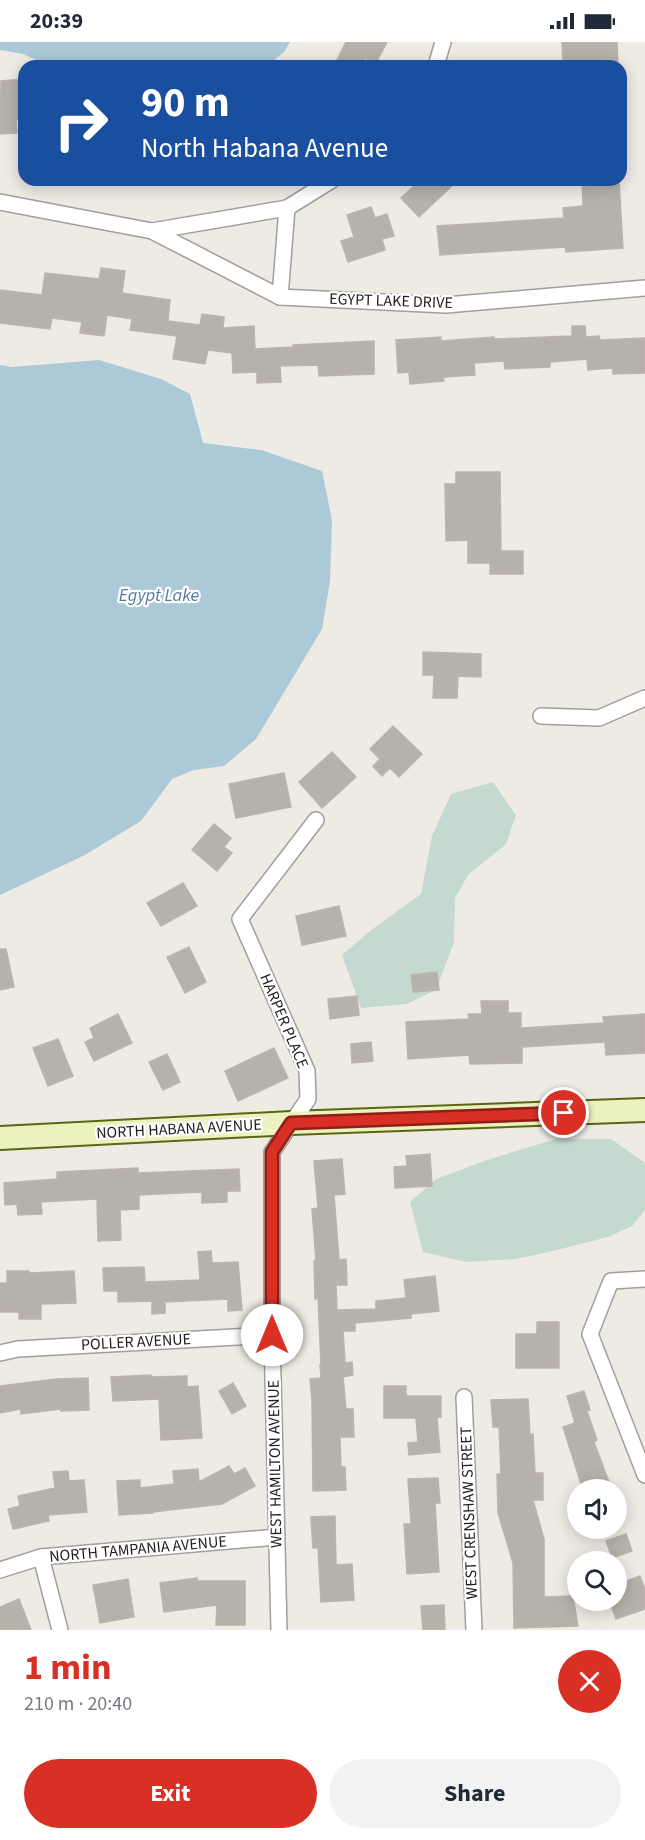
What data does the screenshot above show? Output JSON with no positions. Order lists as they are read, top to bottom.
{
  "streets": {
    "street": [
      "EGYPT LAKE DRIVE",
      "HARPER PLACE",
      "NORTH HABANA AVENUE",
      "POLLER AVENUE",
      "WEST HAMILTON AVENUE",
      "WEST CRENSHAW STREET",
      "NORTH TAMPANIA AVENUE"
    ]
  },
  "crossings": [
    ["HARPER PLACE", "NORTH HABANA AVENUE"],
    ["HARPER PLACE", "WEST HAMILTON AVENUE"],
    ["NORTH HABANA AVENUE", "WEST HAMILTON AVENUE"],
    ["POLLER AVENUE", "WEST HAMILTON AVENUE"],
    ["WEST HAMILTON AVENUE", "NORTH TAMPANIA AVENUE"]
  ],
  "water": ["Egypt Lake"],
  "page": {
    "status": "20:39",
    "turn": ["90 m", "North Habana Avenue"],
    "heading": ["1 min", "210 m · 20:40"],
    "buttons": ["Exit", "Share"]
  }
}
